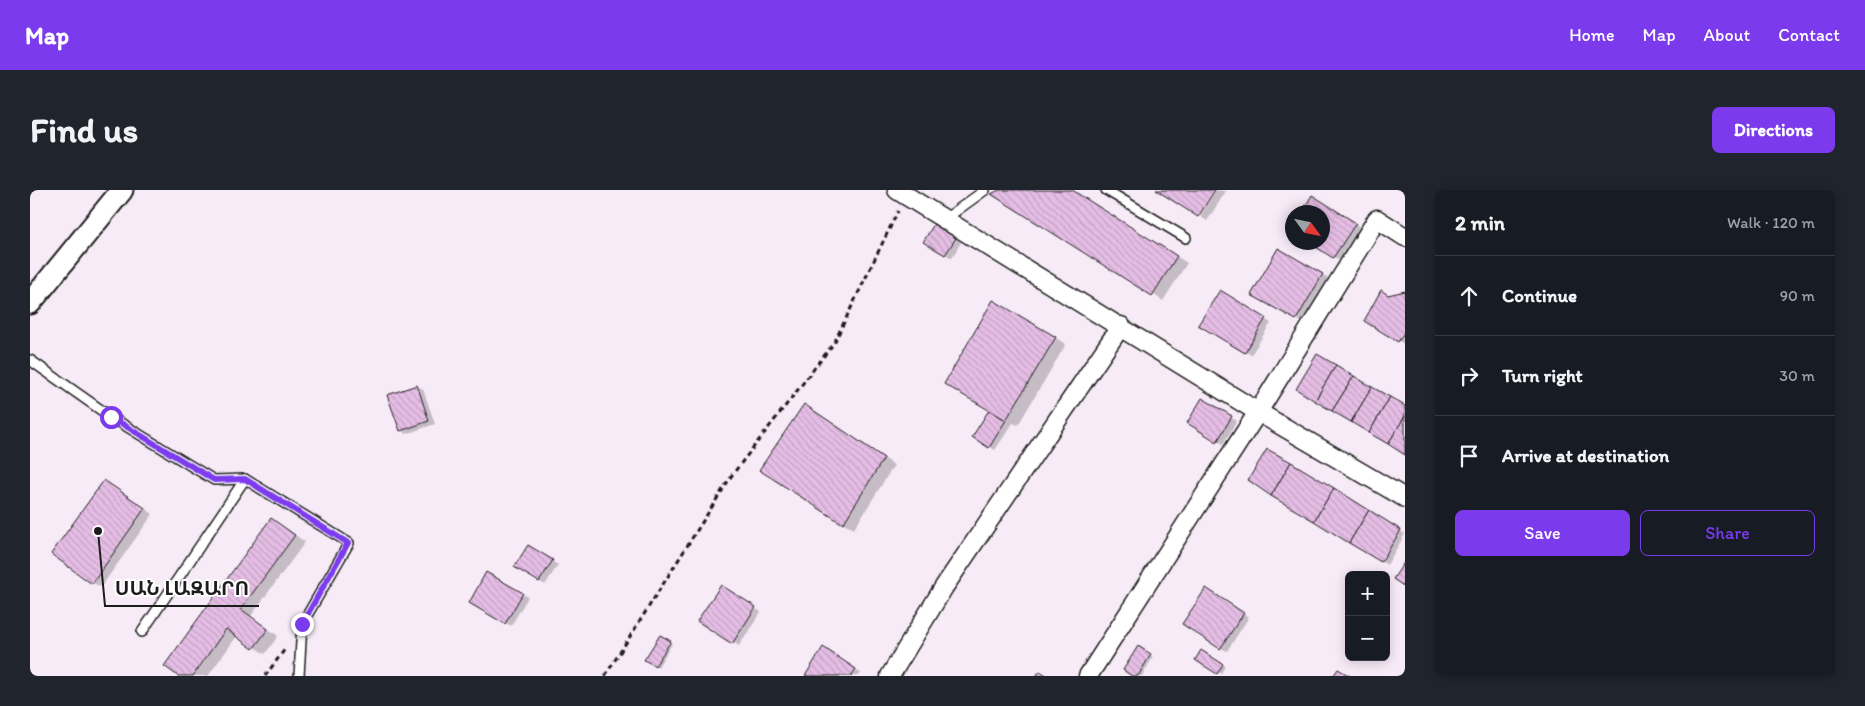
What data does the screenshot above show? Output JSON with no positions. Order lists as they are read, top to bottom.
{
  "places": ["ՍԱՆ ԼԱԶԱՐՈ"],
  "north": "bottom right",
  "page": {
    "header": "Map",
    "nav": [
      "Home",
      "Map",
      "About",
      "Contact"
    ],
    "buttons": [
      "Directions",
      ["Save", "Share"]
    ],
    "title": "Find us",
    "heading": ["2 min", "Walk · 120 m"],
    "list": [
      ["Continue", "90 m"],
      ["Turn right", "30 m"],
      "Arrive at destination"
    ],
    "map_buttons": ["+", "−"]
  }
}
